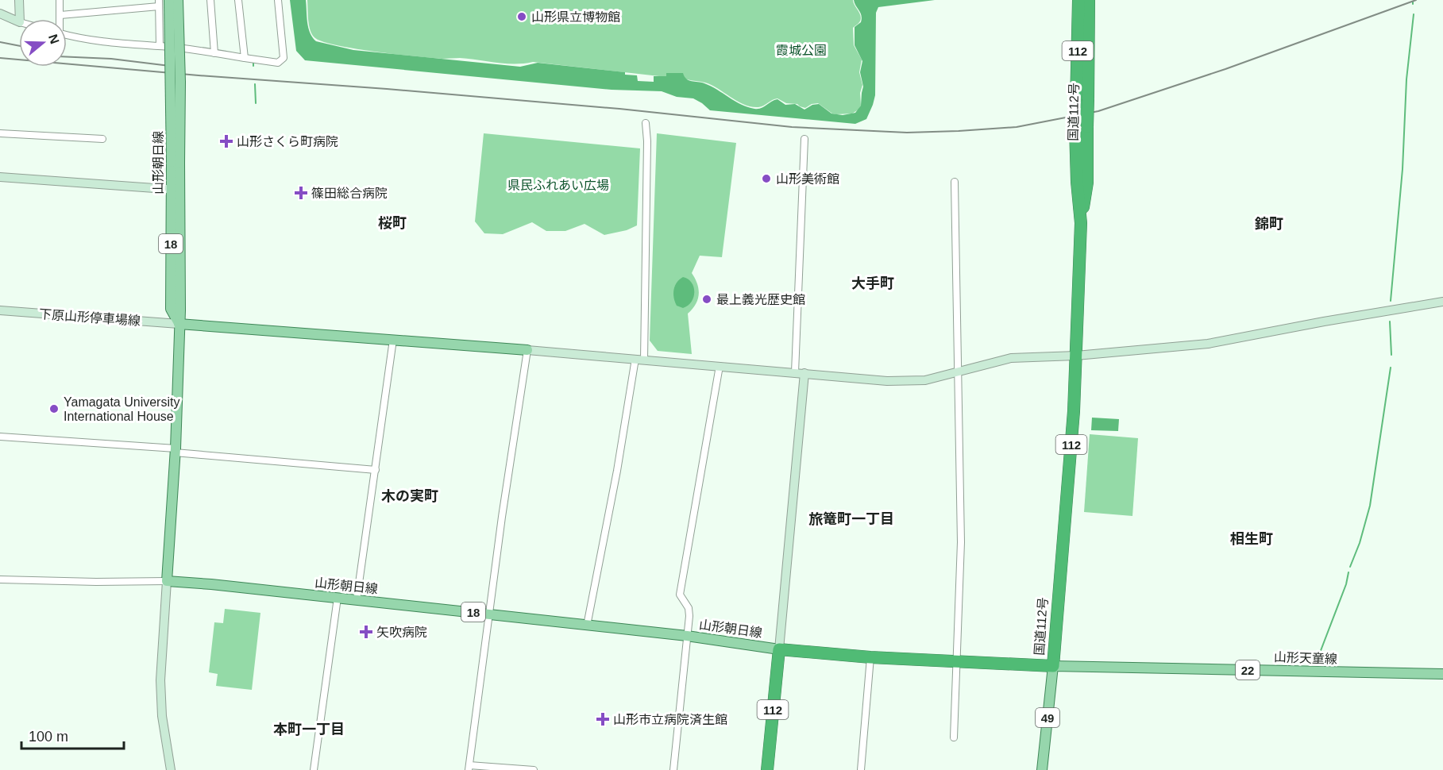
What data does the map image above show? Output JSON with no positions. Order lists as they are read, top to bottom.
{
  "streets": {
    "highway": ["112", "国道112号"],
    "main road": [
      "山形朝日線",
      "18",
      "山形天童線",
      "22",
      "49"
    ],
    "street": ["下原山形停車場線"]
  },
  "crossings": [
    ["112", "国道112号"],
    ["112", "山形朝日線"],
    ["国道112号", "山形朝日線"],
    ["国道112号", "山形天童線"],
    ["国道112号", "49"],
    ["山形朝日線", "下原山形停車場線"],
    ["山形天童線", "49"]
  ],
  "districts": [
    "桜町",
    "錦町",
    "大手町",
    "木の実町",
    "旅篭町一丁目",
    "相生町",
    "本町一丁目"
  ],
  "parks": ["霞城公園", "県民ふれあい広場"],
  "places": {
    "other": [
      "山形県立博物館",
      "山形美術館",
      "最上義光歴史館",
      "Yamagata University International House"
    ],
    "health": [
      "山形さくら町病院",
      "篠田総合病院",
      "矢吹病院",
      "山形市立病院済生館"
    ]
  },
  "scale_bar": "100 m",
  "north": "right"
}
